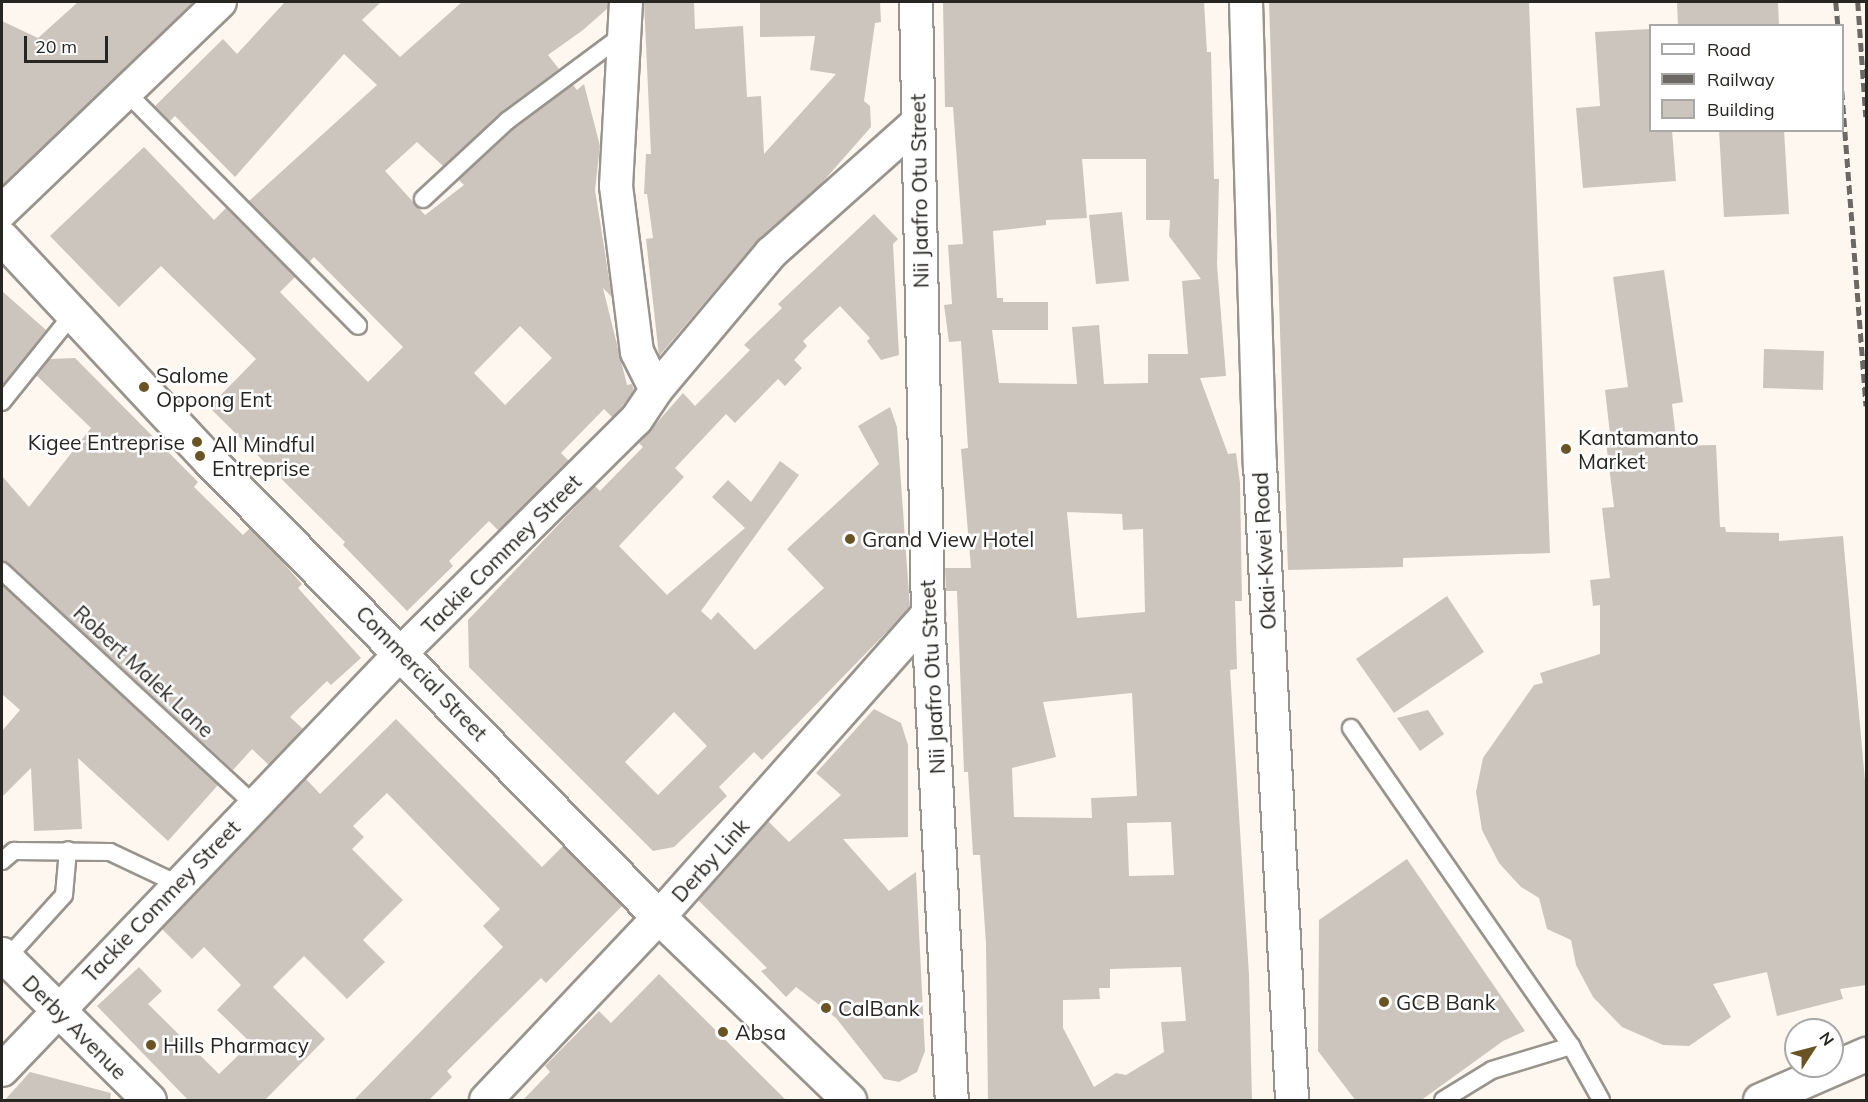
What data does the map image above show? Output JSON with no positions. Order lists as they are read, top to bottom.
{
  "streets": {
    "street": [
      "Nii Jaafro Otu Street",
      "Okai-Kwei Road",
      "Tackie Commey Street",
      "Commercial Street",
      "Derby Link",
      "Derby Avenue"
    ],
    "lane": ["Robert Malek Lane"]
  },
  "crossings": [
    ["Nii Jaafro Otu Street", "Tackie Commey Street"],
    ["Nii Jaafro Otu Street", "Derby Link"],
    ["Tackie Commey Street", "Robert Malek Lane"],
    ["Tackie Commey Street", "Commercial Street"],
    ["Tackie Commey Street", "Derby Avenue"],
    ["Commercial Street", "Derby Link"]
  ],
  "places": [
    "Salome Oppong Ent",
    "Kigee Entreprise",
    "Kantamanto Market",
    "All Mindful Entreprise",
    "Grand View Hotel",
    "GCB Bank",
    "CalBank",
    "Absa",
    "Hills Pharmacy"
  ],
  "legend": ["Road", "Railway", "Building"],
  "scale_bar": "20 m",
  "north": "top right"
}
